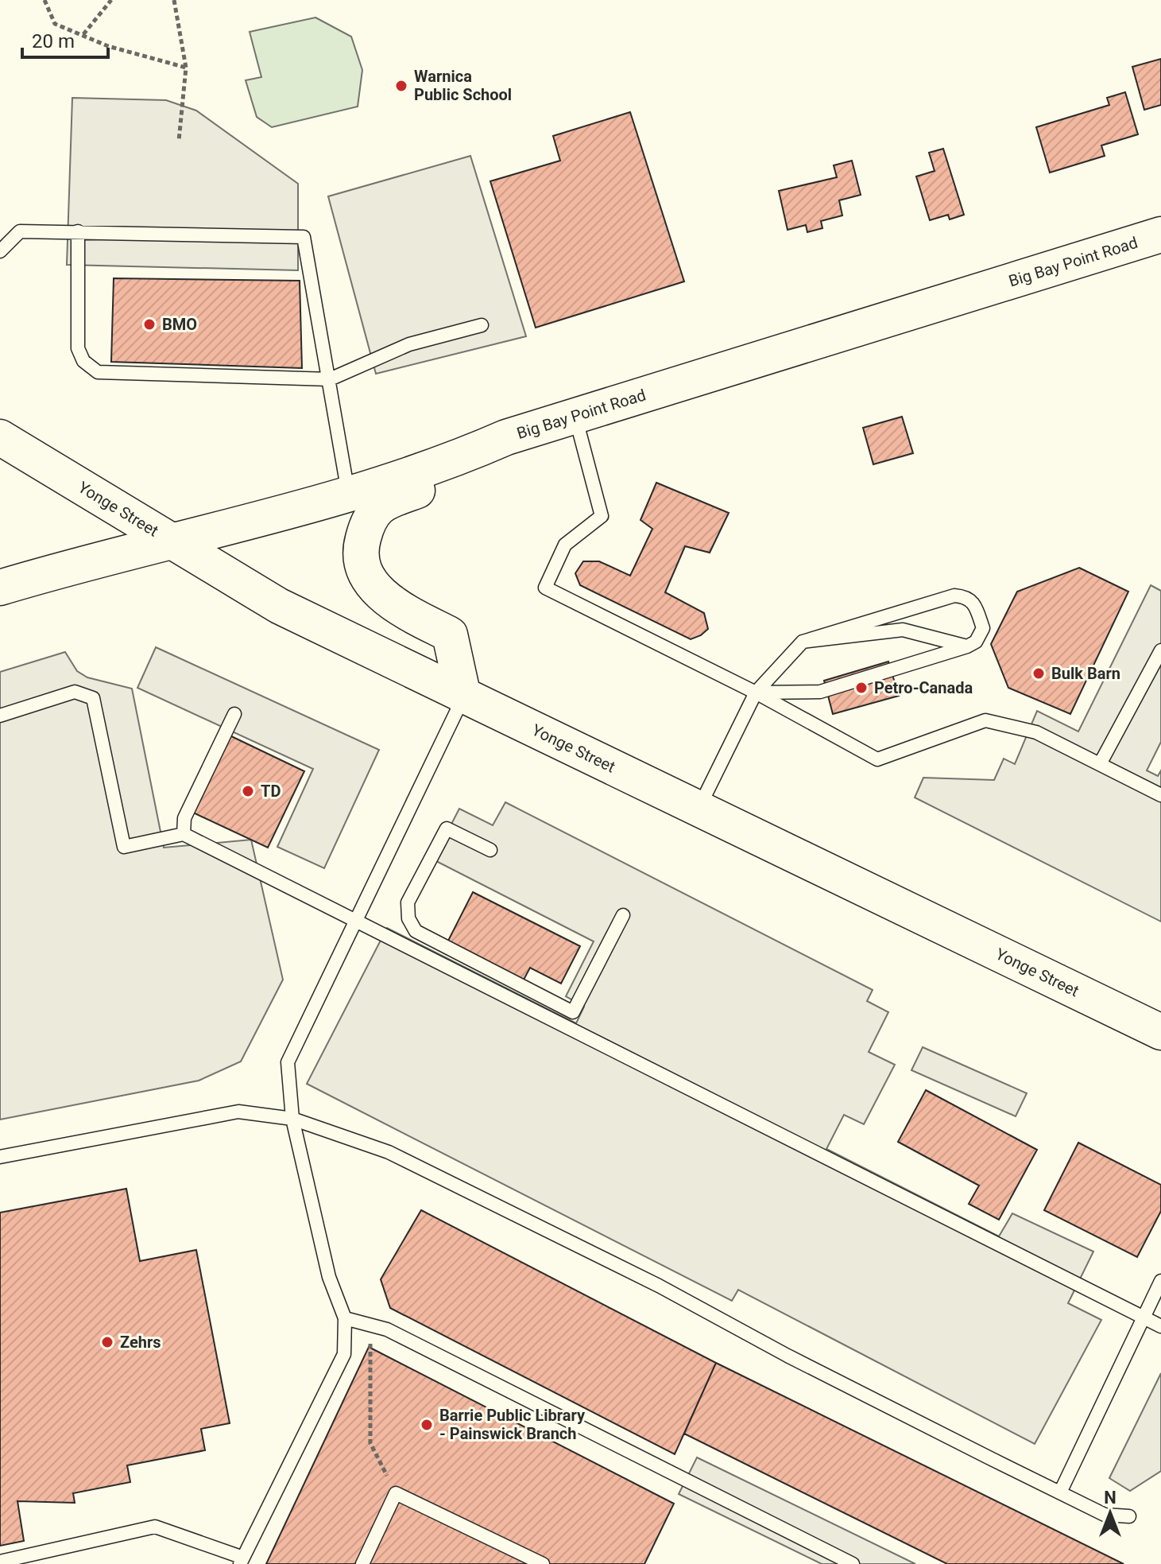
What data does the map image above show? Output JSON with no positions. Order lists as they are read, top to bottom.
{
  "streets": {
    "main road": ["Big Bay Point Road", "Yonge Street"]
  },
  "crossings": [
    ["Big Bay Point Road", "Yonge Street"]
  ],
  "places": [
    "Warnica Public School",
    "BMO",
    "Bulk Barn",
    "Petro-Canada",
    "TD",
    "Zehrs",
    "Barrie Public Library - Painswick Branch"
  ],
  "scale_bar": "20 m",
  "north": "top"
}
